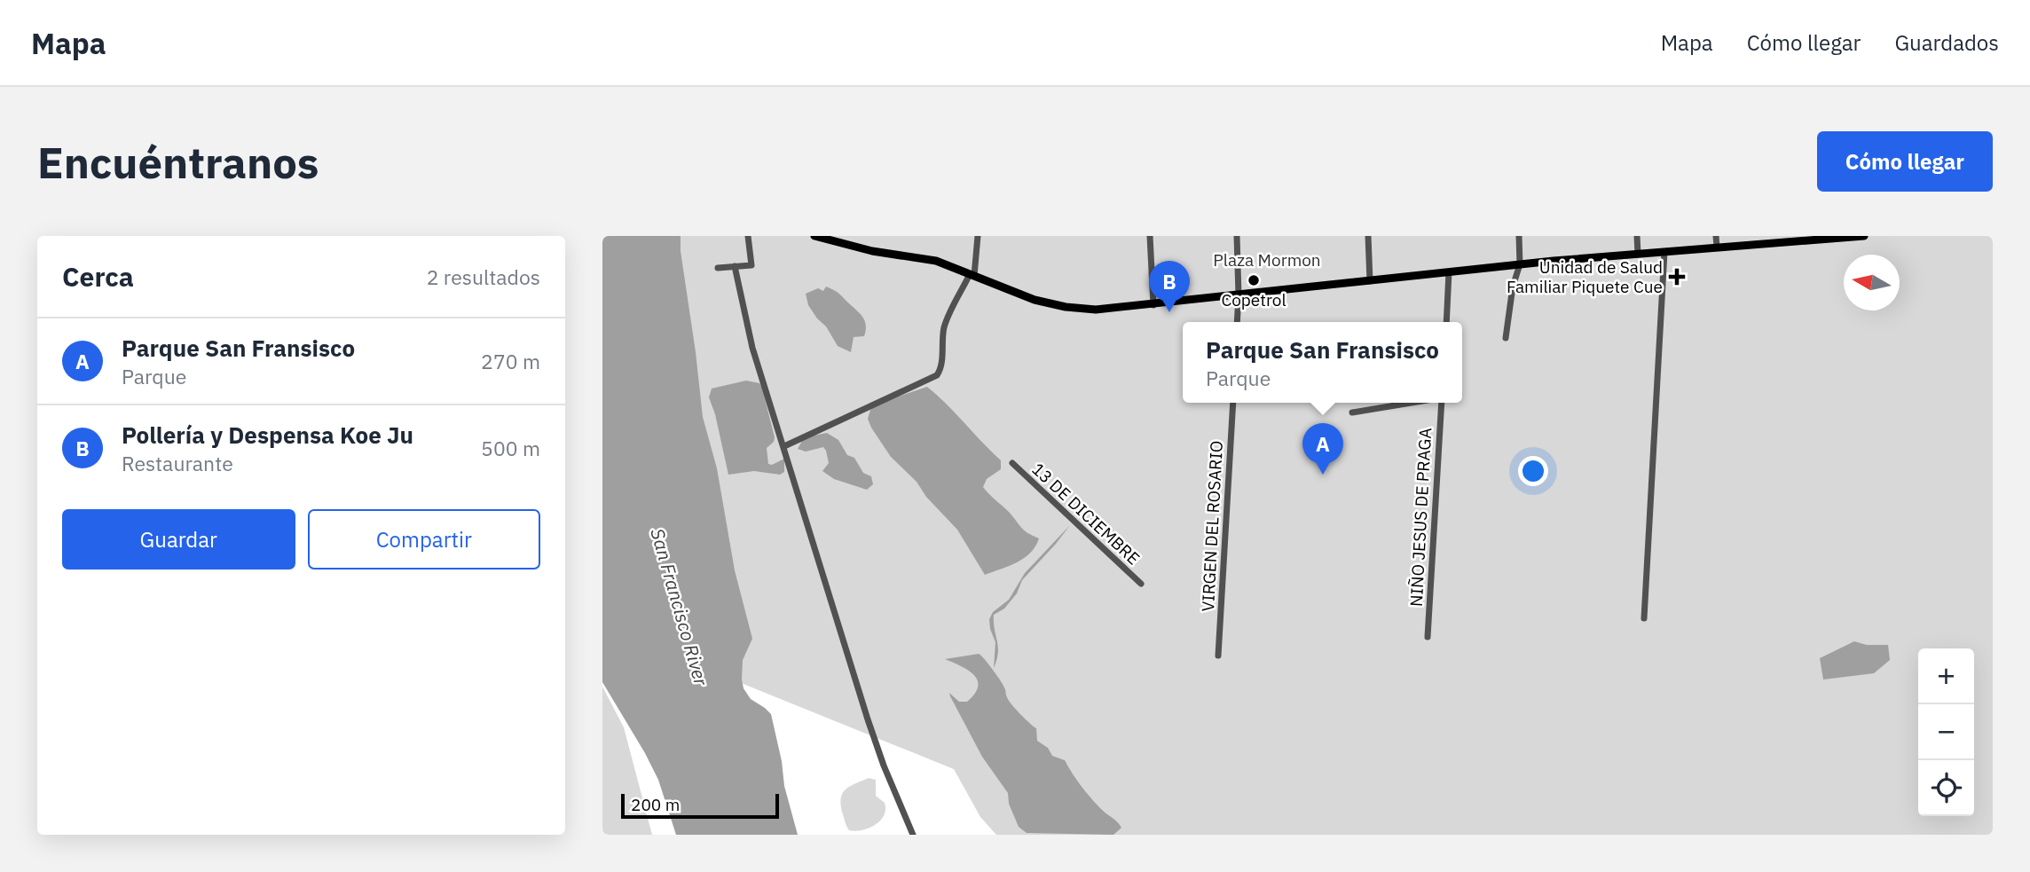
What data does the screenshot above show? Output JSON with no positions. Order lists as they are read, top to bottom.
{
  "streets": {
    "street": ["13 DE DICIEMBRE", "NIÑO JESUS DE PRAGA", "VIRGEN DEL ROSARIO"]
  },
  "water": ["San Francisco River"],
  "parks": ["Plaza Mormon"],
  "places": {
    "health": ["Unidad de Salud Familiar Piquete Cue"],
    "other": ["Copetrol"]
  },
  "scale_bar": "200 m",
  "north": "left",
  "page": {
    "header": "Mapa",
    "nav": ["Mapa", "Cómo llegar", "Guardados"],
    "buttons": [
      "Cómo llegar",
      ["Guardar", "Compartir"]
    ],
    "title": "Encuéntranos",
    "heading": ["Cerca", "2 resultados"],
    "pins": ["B", "A"],
    "list": [
      {
        "mark": "A",
        "name": "Parque San Fransisco",
        "note": "Parque",
        "value": "270 m"
      },
      {
        "mark": "B",
        "name": "Pollería y Despensa Koe Ju",
        "note": "Restaurante",
        "value": "500 m"
      }
    ],
    "popup": ["Parque San Fransisco", "Parque"],
    "map_buttons": ["+", "−"],
    "scale": "200 m"
  }
}
